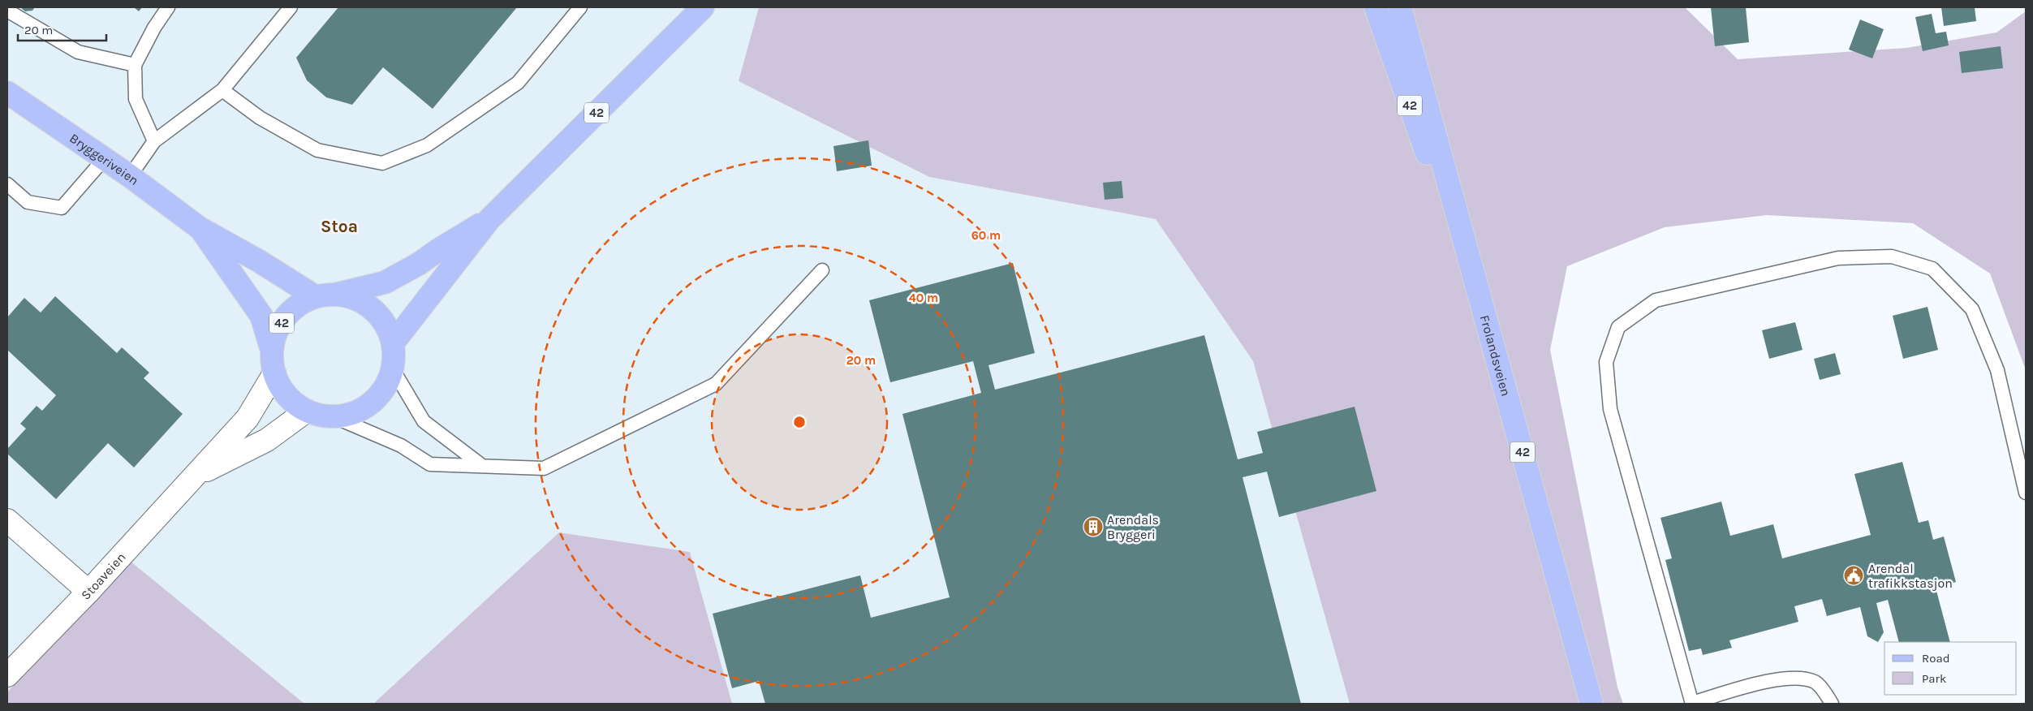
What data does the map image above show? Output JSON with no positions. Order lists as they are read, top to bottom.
{
  "streets": {
    "main road": ["42", "Bryggeriveien", "Frolandsveien"],
    "street": ["Stoaveien"]
  },
  "crossings": [
    ["42", "Bryggeriveien"],
    ["42", "Frolandsveien"],
    ["42", "Stoaveien"],
    ["Bryggeriveien", "Stoaveien"]
  ],
  "districts": ["Stoa"],
  "places": {
    "building": ["Arendals Bryggeri"],
    "public building": ["Arendal trafikkstasjon"]
  },
  "legend": ["Road", "Park"],
  "scale_bar": "20 m",
  "rings": ["60 m", "40 m", "20 m"]
}
